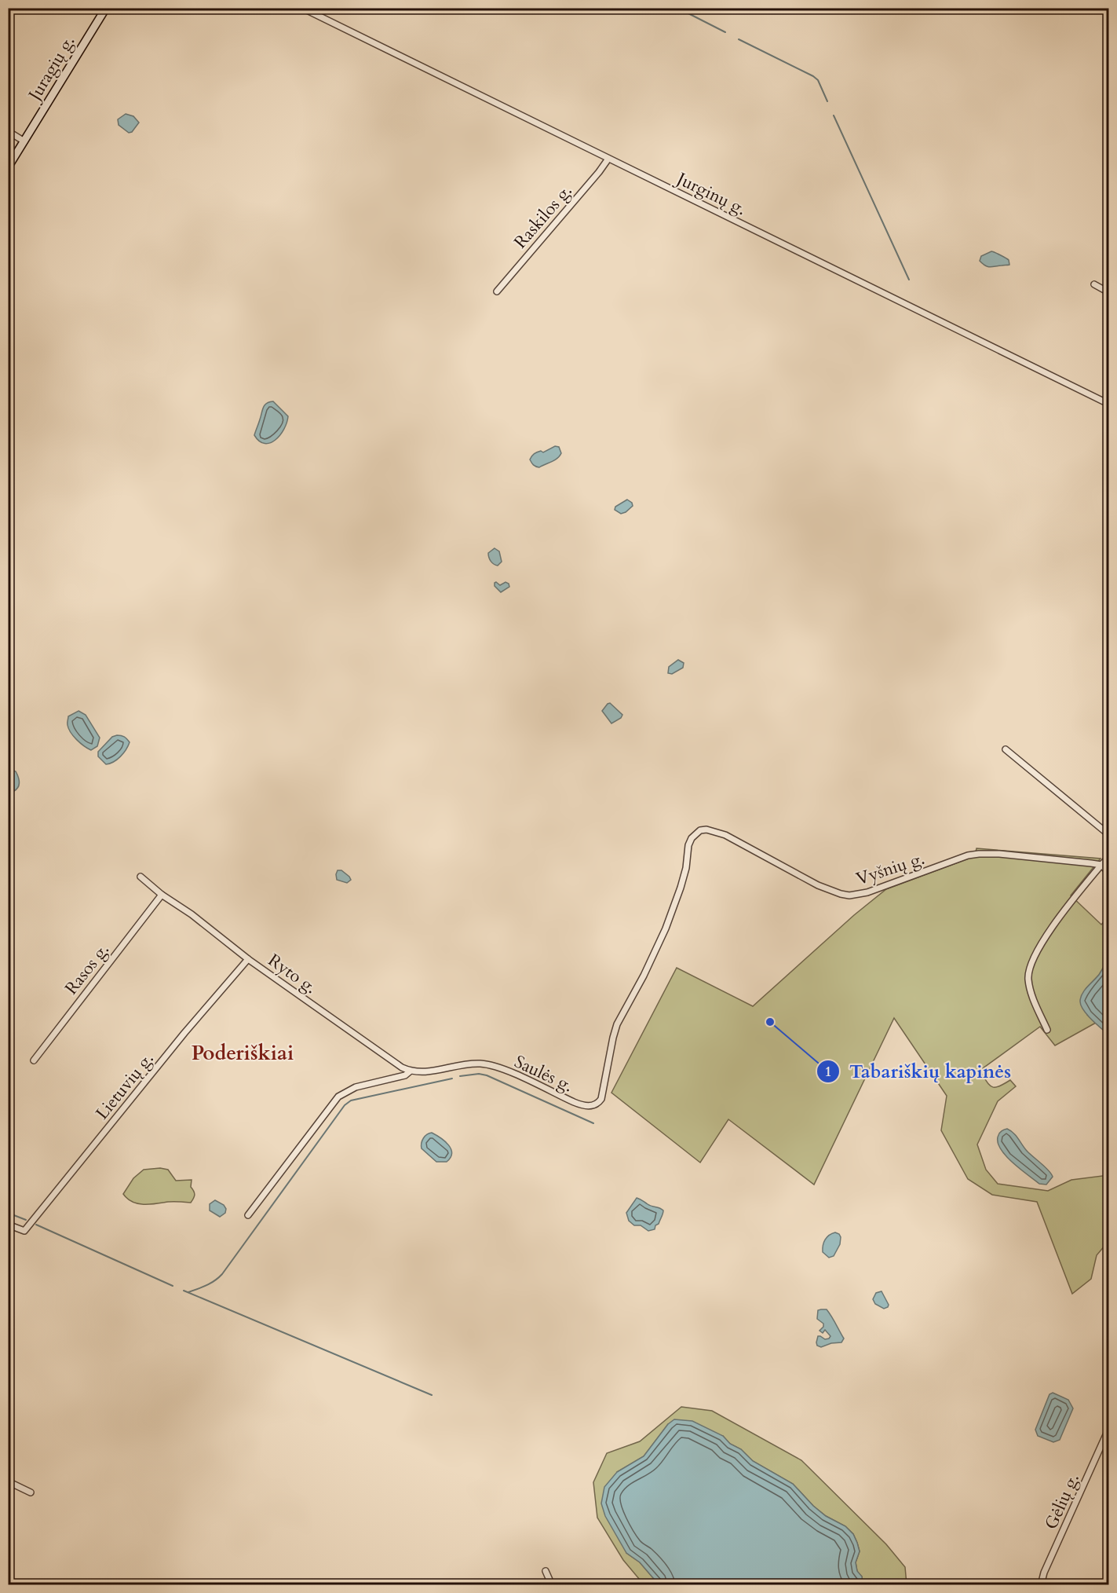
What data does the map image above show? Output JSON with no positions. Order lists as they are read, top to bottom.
{
  "streets": {
    "main road": ["Juragių g."],
    "street": [
      "Jurginų g.",
      "Raskilos g.",
      "Vyšnių g.",
      "Rasos g.",
      "Ryto g.",
      "Saulės g.",
      "Lietuvių g.",
      "Gėlių g."
    ]
  },
  "crossings": [
    ["Jurginų g.", "Raskilos g."],
    ["Vyšnių g.", "Saulės g."],
    ["Rasos g.", "Ryto g."],
    ["Ryto g.", "Saulės g."],
    ["Ryto g.", "Lietuvių g."]
  ],
  "districts": ["Poderiškiai"],
  "places": ["Tabariškių kapinės"]
}
